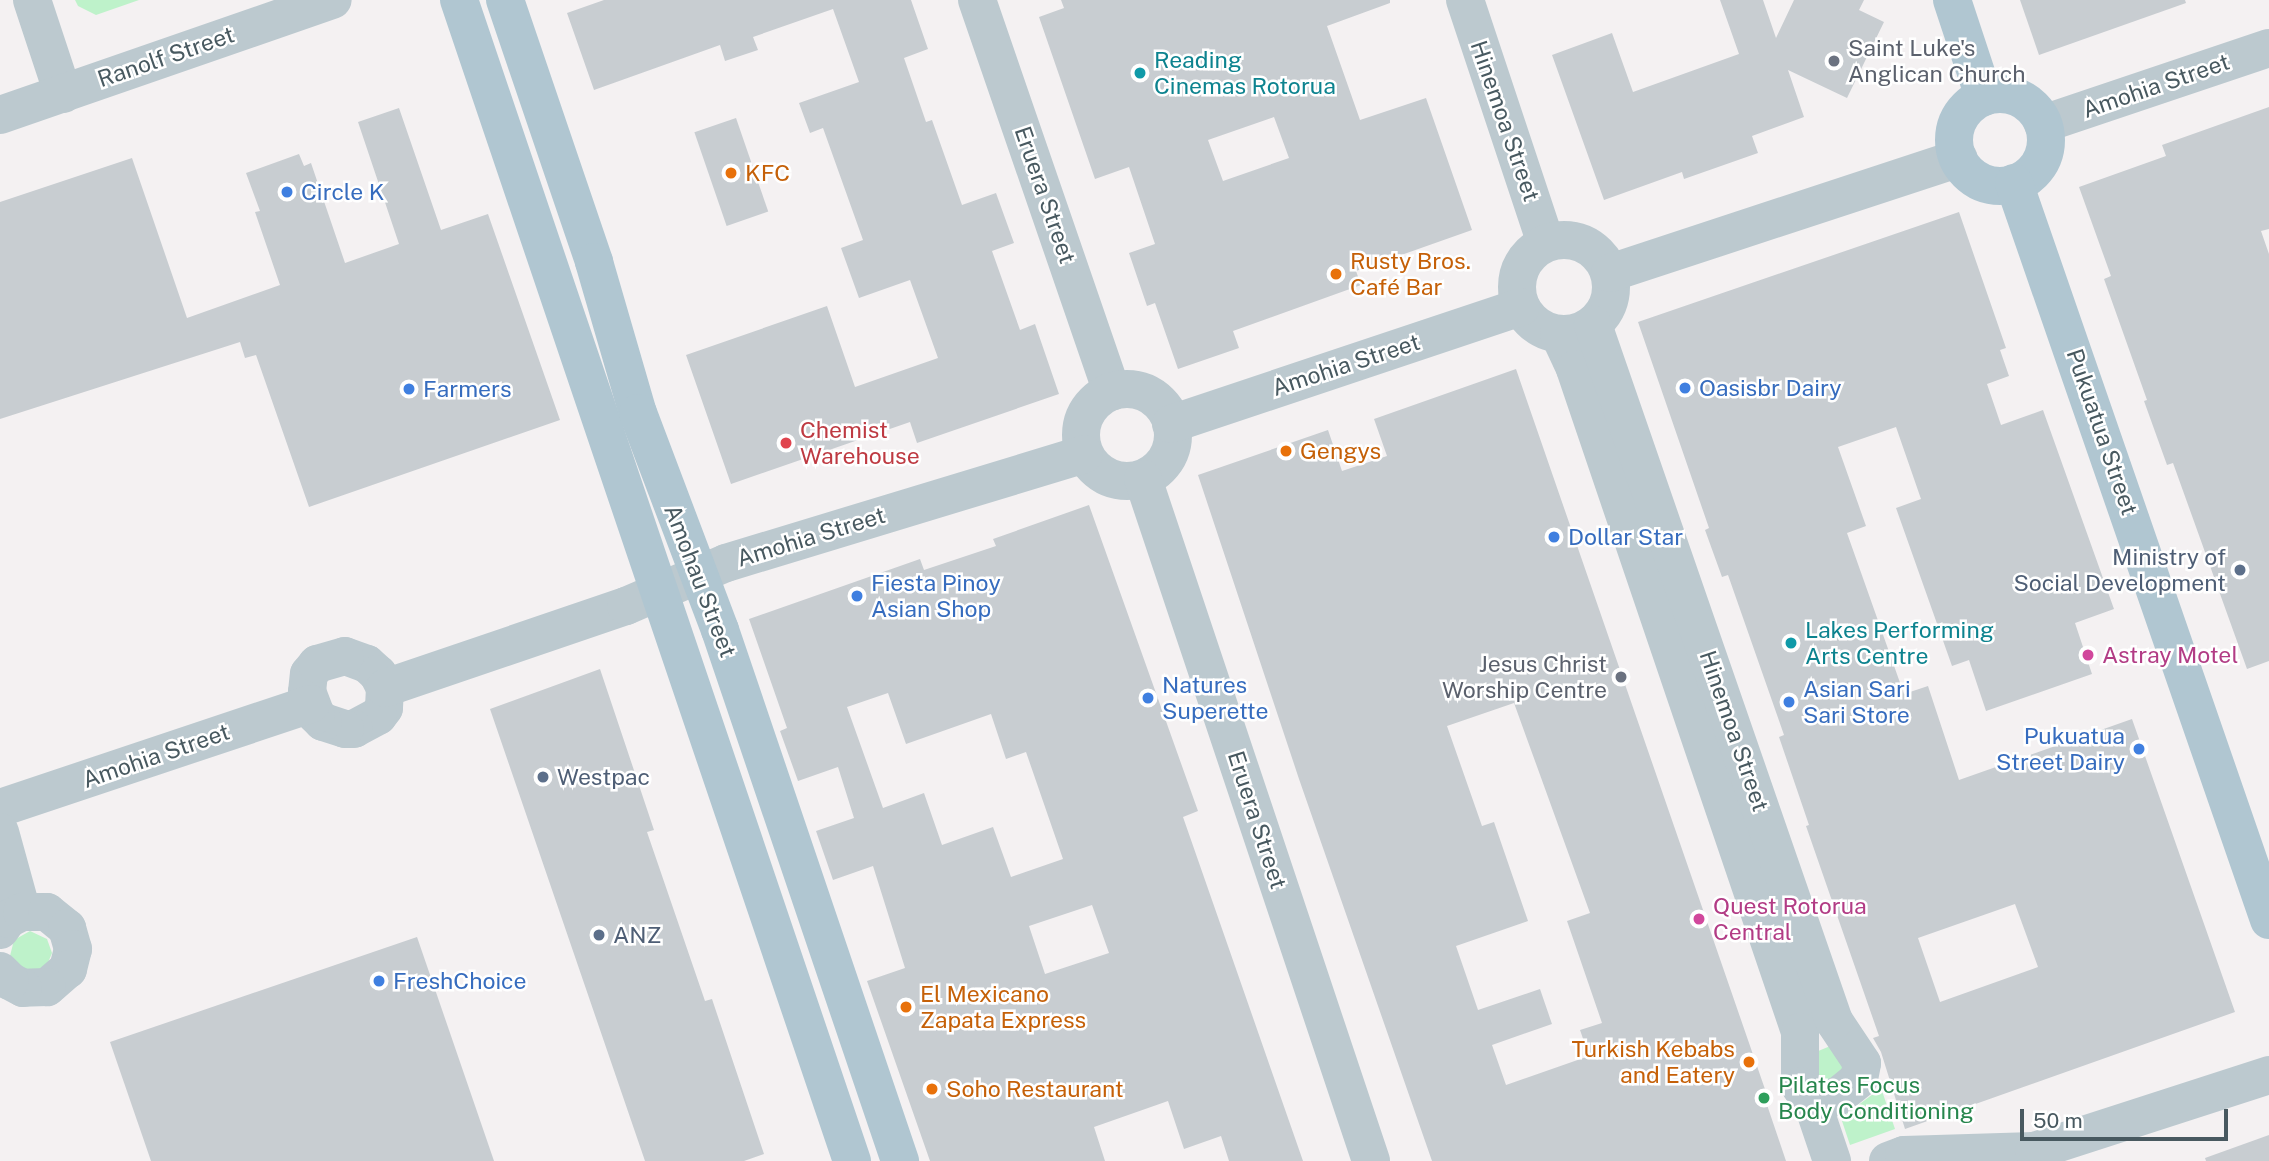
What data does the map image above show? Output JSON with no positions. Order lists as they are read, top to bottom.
{
  "streets": {
    "main road": ["Pukuatua Street", "Amohau Street"],
    "street": [
      "Ranolf Street",
      "Amohia Street",
      "Hinemoa Street",
      "Eruera Street"
    ]
  },
  "crossings": [
    ["Amohia Street", "Hinemoa Street"],
    ["Amohia Street", "Eruera Street"],
    ["Amohia Street", "Pukuatua Street"],
    ["Amohia Street", "Amohau Street"]
  ],
  "places": [
    "Saint Luke's Anglican Church",
    "Reading Cinemas Rotorua",
    "KFC",
    "Circle K",
    "Rusty Bros. Café Bar",
    "Oasisbr Dairy",
    "Farmers",
    "Chemist Warehouse",
    "Gengys",
    "Dollar Star",
    "Ministry of Social Development",
    "Fiesta Pinoy Asian Shop",
    "Lakes Performing Arts Centre",
    "Astray Motel",
    "Jesus Christ Worship Centre",
    "Natures Superette",
    "Asian Sari Sari Store",
    "Pukuatua Street Dairy",
    "Westpac",
    "Quest Rotorua Central",
    "ANZ",
    "FreshChoice",
    "El Mexicano Zapata Express",
    "Turkish Kebabs and Eatery",
    "Soho Restaurant",
    "Pilates Focus Body Conditioning"
  ],
  "scale_bar": "50 m"
}
